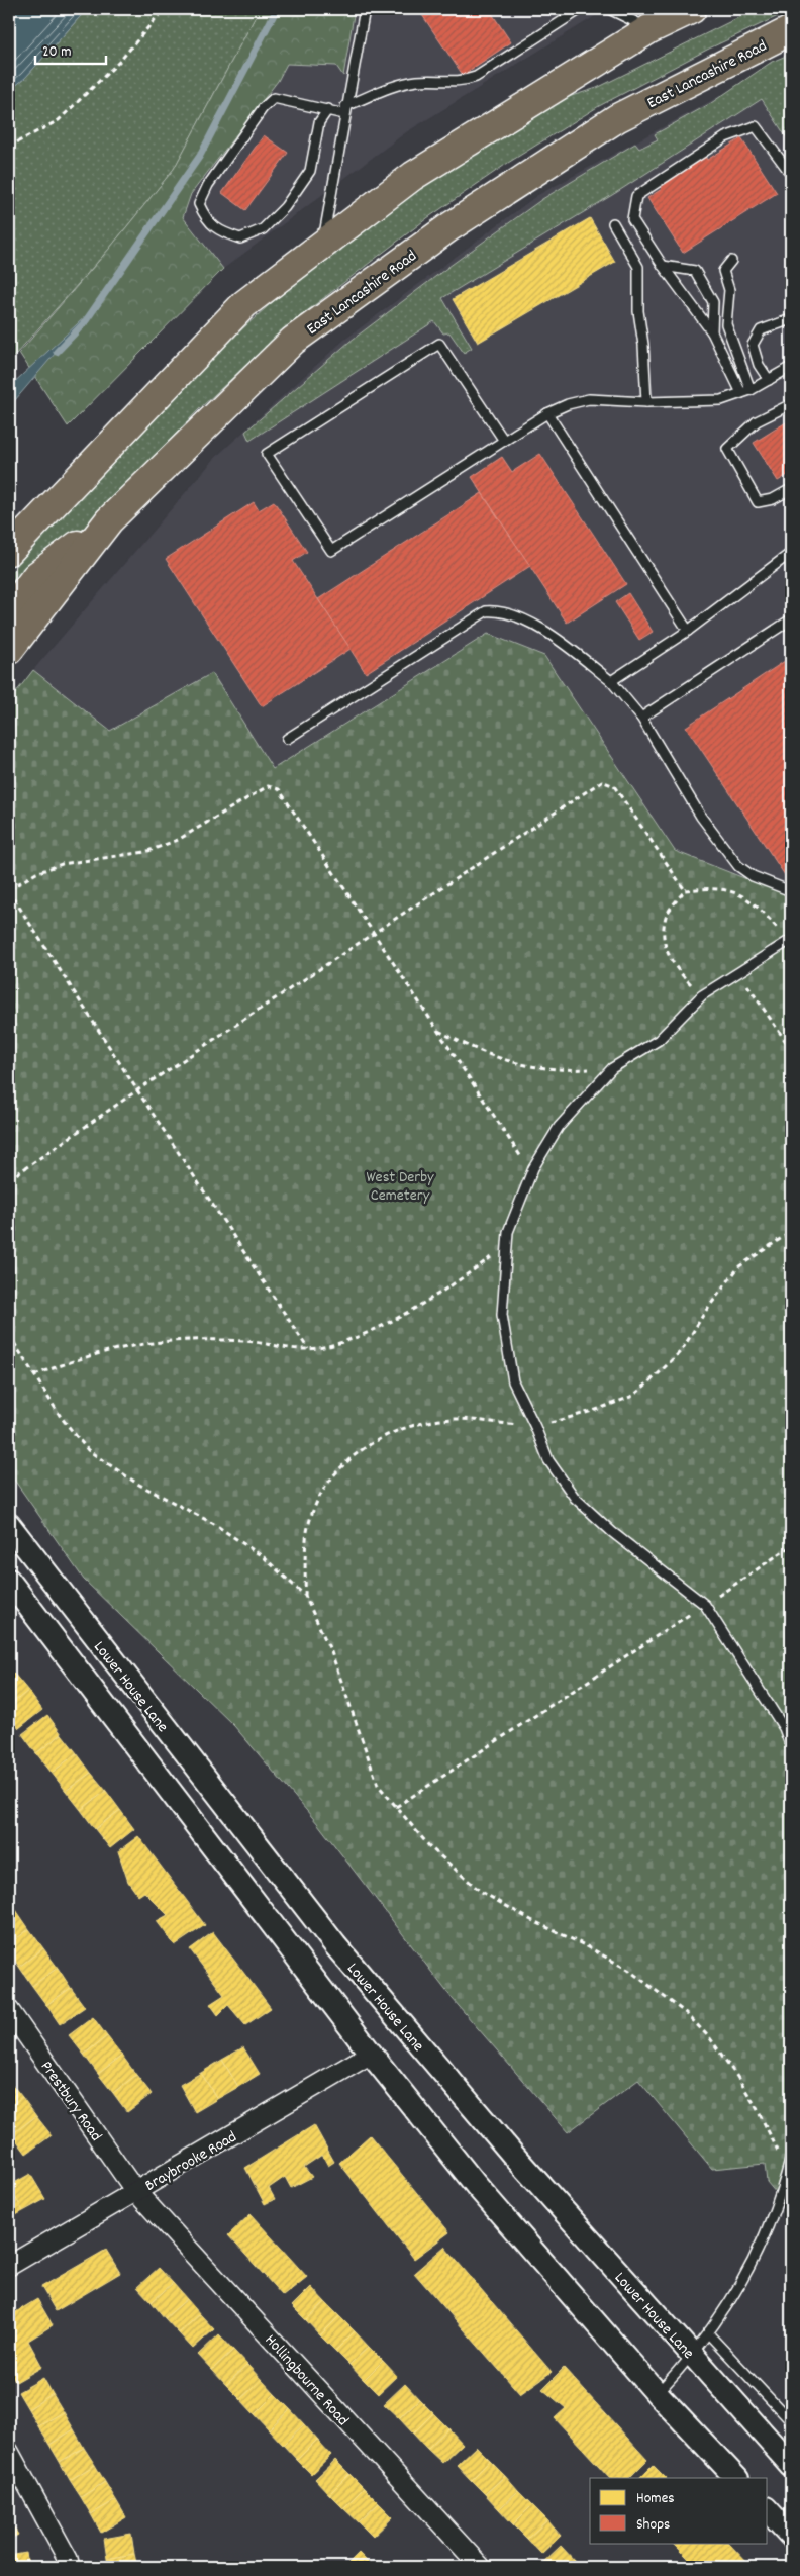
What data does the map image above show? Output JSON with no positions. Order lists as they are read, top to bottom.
{
  "streets": {
    "highway": ["East Lancashire Road"],
    "street": [
      "Lower House Lane",
      "Prestbury Road",
      "Braybrooke Road",
      "Hollingbourne Road"
    ]
  },
  "crossings": [
    ["Lower House Lane", "Braybrooke Road"],
    ["Prestbury Road", "Braybrooke Road"],
    ["Prestbury Road", "Hollingbourne Road"],
    ["Braybrooke Road", "Hollingbourne Road"]
  ],
  "parks": ["West Derby Cemetery"],
  "legend": ["Homes", "Shops"],
  "scale_bar": "20 m"
}
